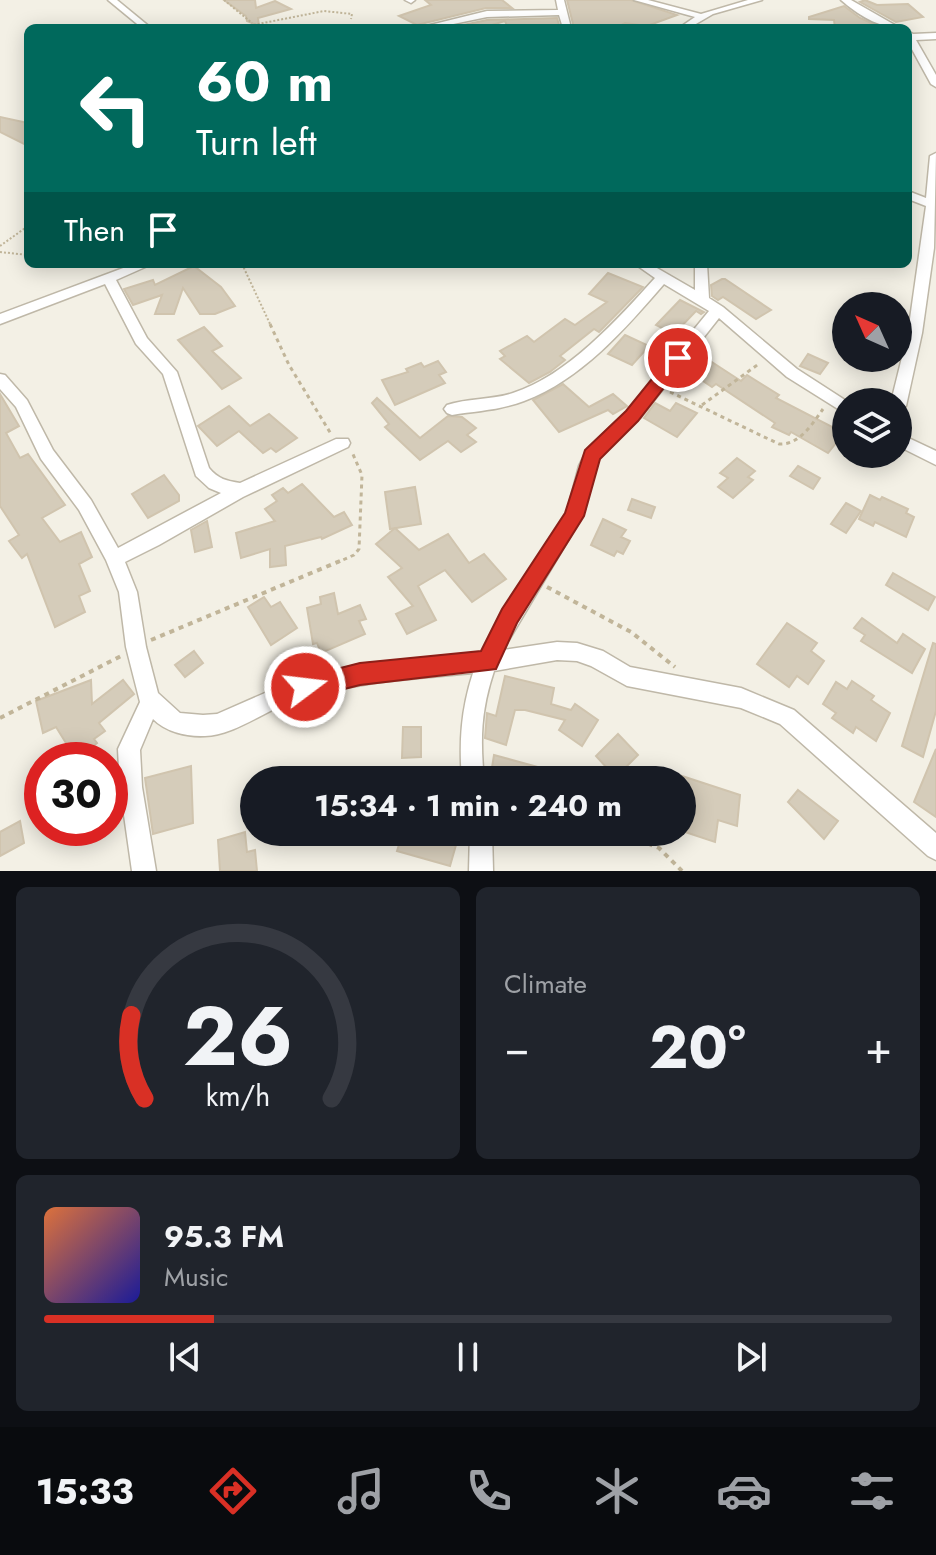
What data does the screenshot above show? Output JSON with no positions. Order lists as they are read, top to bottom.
{
  "north": "top left",
  "page": {
    "turn": ["60 m", "Turn left"],
    "then": "Then",
    "limit": "30",
    "trip": "15:34 · 1 min · 240 m",
    "tile": "Climate",
    "heat": ["−", "20°", "+"],
    "song": ["95.3 FM", "Music"],
    "tabs": "15:33",
    "gauge": ["26", "km/h"]
  }
}
